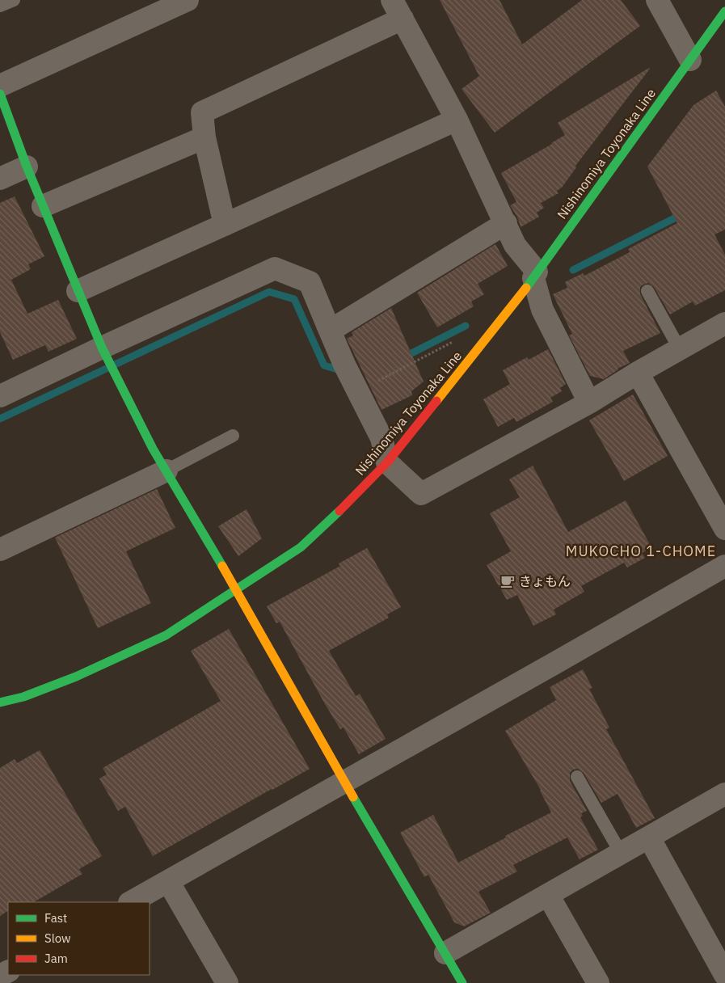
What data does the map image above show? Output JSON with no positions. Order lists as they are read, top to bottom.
{
  "streets": {
    "street": ["Nishinomiya Toyonaka Line"]
  },
  "districts": ["MUKOCHO 1-CHOME"],
  "places": {
    "cafe": ["きょもん"]
  },
  "legend": ["Fast", "Slow", "Jam"]
}
